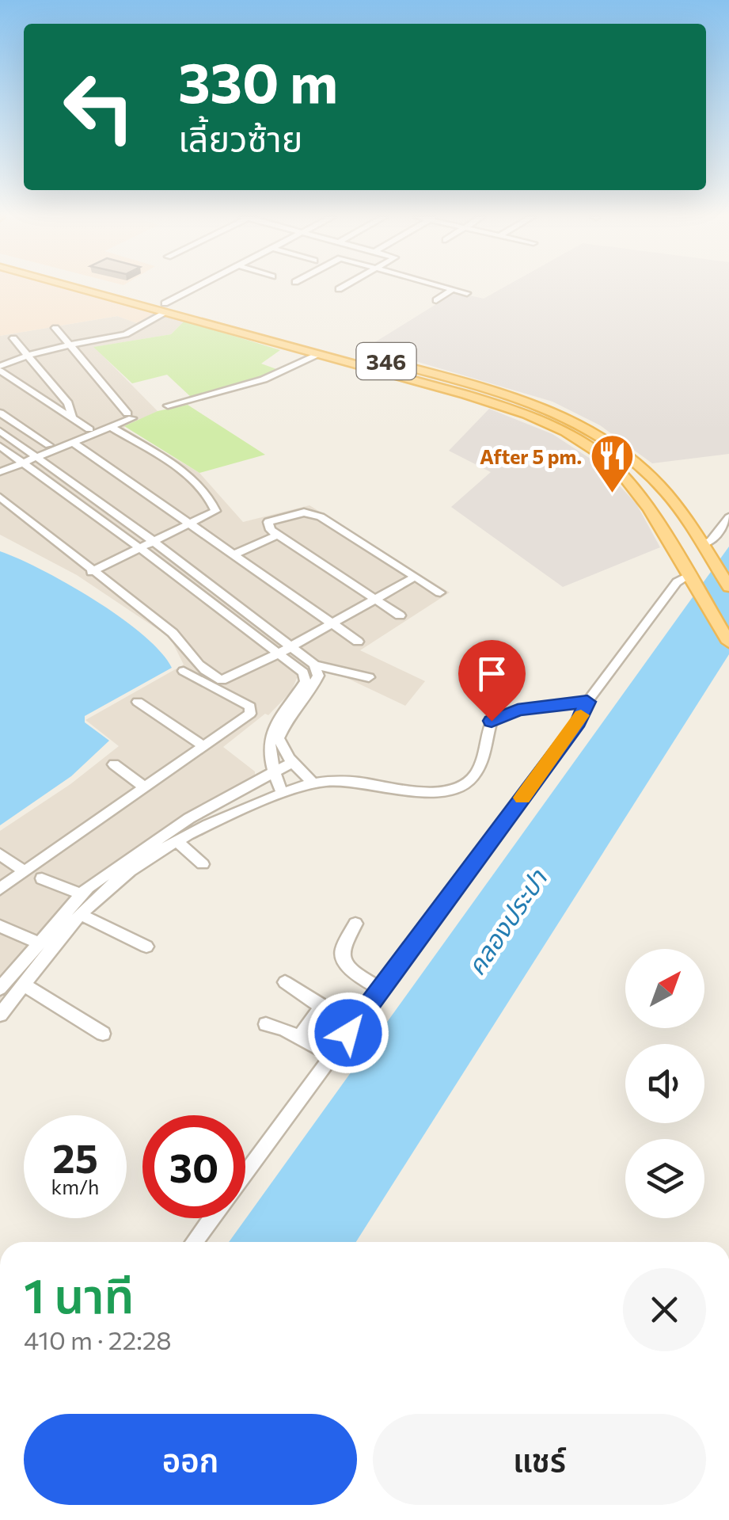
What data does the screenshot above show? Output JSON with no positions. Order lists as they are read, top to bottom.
{
  "streets": {
    "main road": ["346"]
  },
  "water": ["คลองประปา"],
  "places": {
    "restaurant": ["After 5 pm."]
  },
  "north": "top right",
  "page": {
    "turn": ["330 m", "เลี้ยวซ้าย"],
    "speed": "25 km/h",
    "limit": "30",
    "heading": ["1 นาที", "410 m · 22:28"],
    "buttons": ["ออก", "แชร์"]
  }
}
